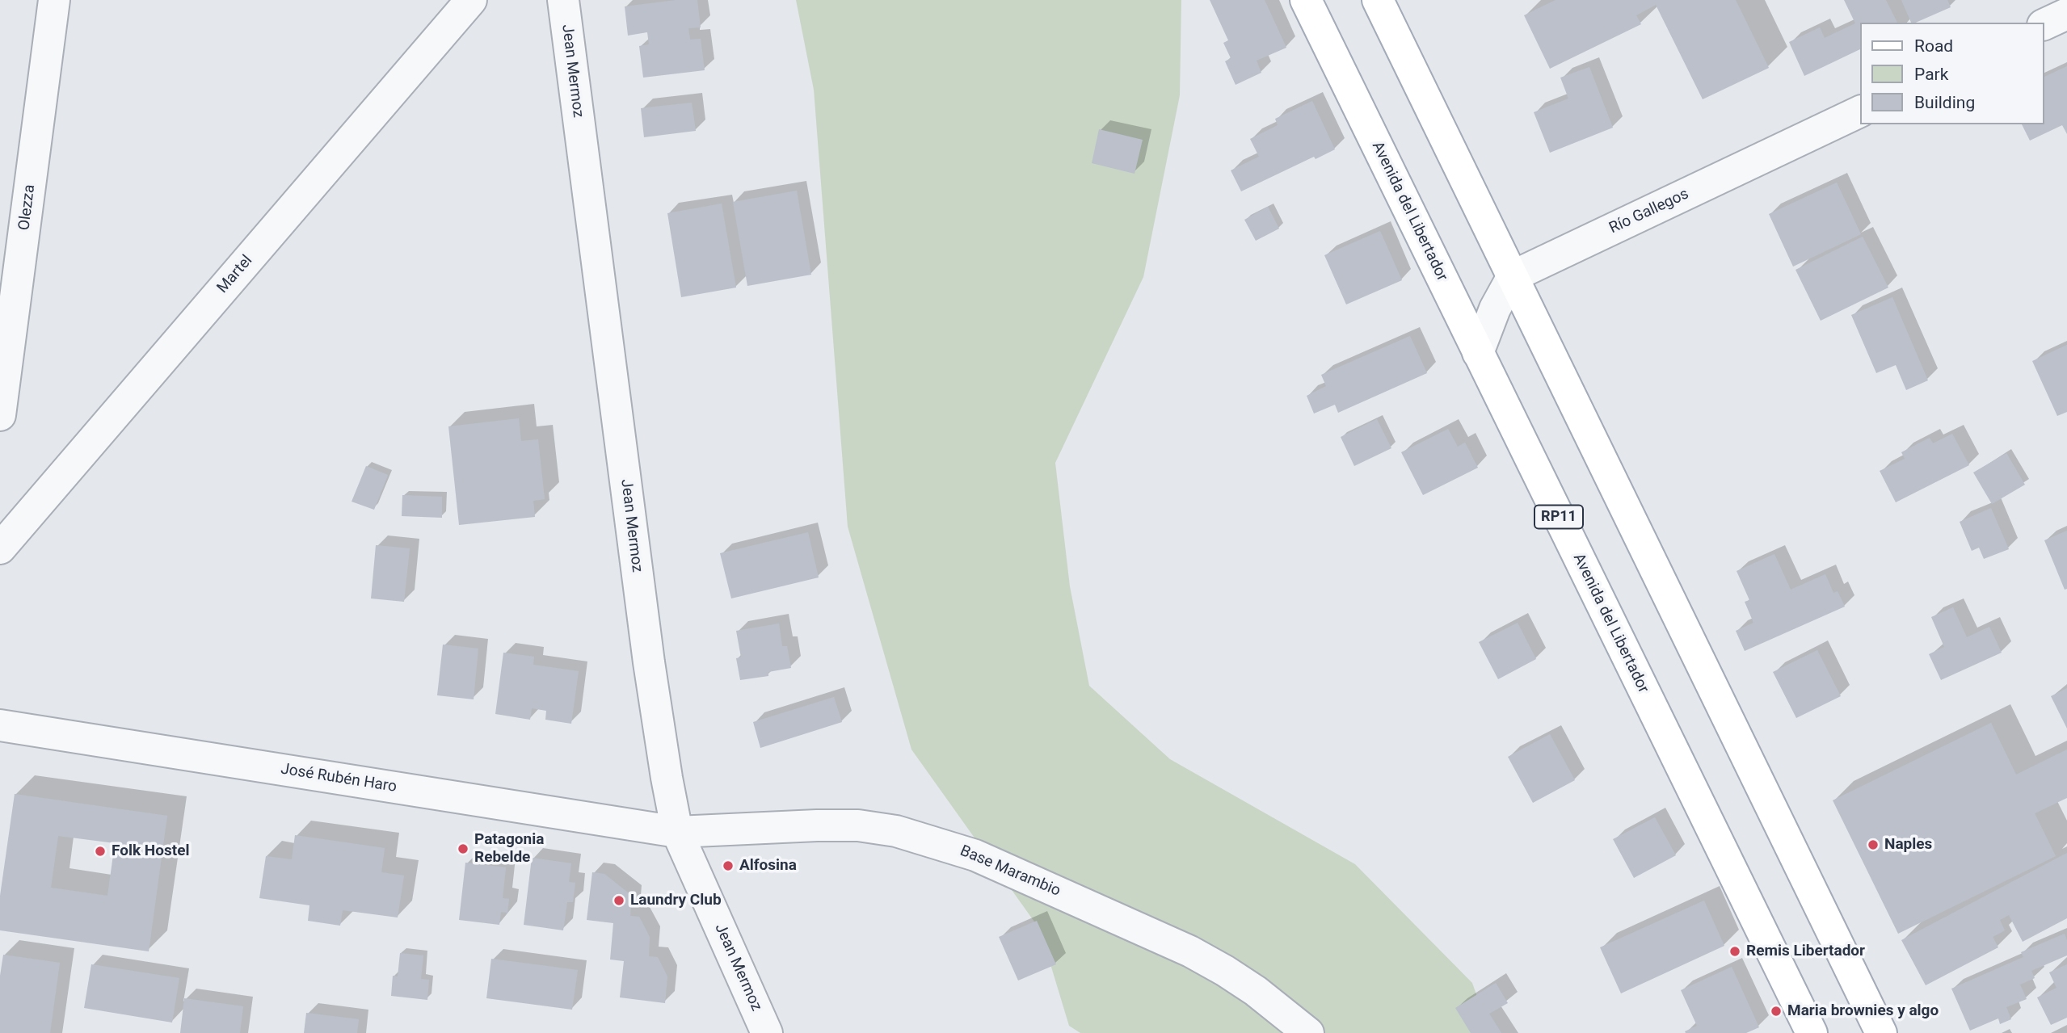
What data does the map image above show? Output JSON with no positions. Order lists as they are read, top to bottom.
{
  "streets": {
    "main road": ["Avenida del Libertador", "RP11"],
    "street": [
      "Jean Mermoz",
      "Olezza",
      "Río Gallegos",
      "Martel",
      "José Rubén Haro",
      "Base Marambio"
    ]
  },
  "crossings": [
    ["Jean Mermoz", "José Rubén Haro"],
    ["Jean Mermoz", "Base Marambio"],
    ["José Rubén Haro", "Base Marambio"]
  ],
  "places": [
    "Naples",
    "Patagonia Rebelde",
    "Folk Hostel",
    "Alfosina",
    "Laundry Club",
    "Remis Libertador",
    "Maria brownies y algo"
  ],
  "legend": ["Road", "Park", "Building"]
}
